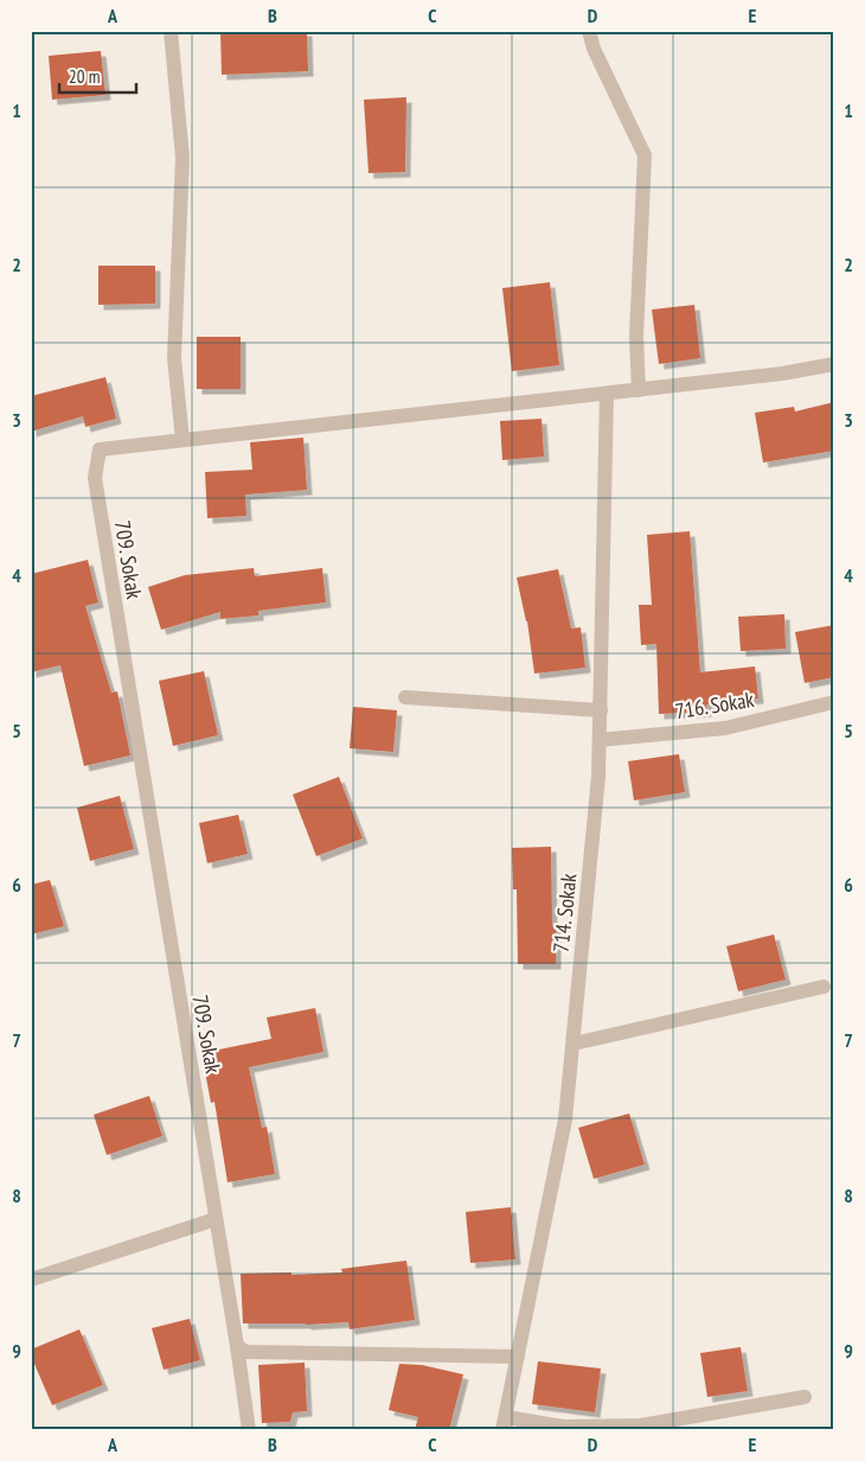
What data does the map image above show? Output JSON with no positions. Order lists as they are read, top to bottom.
{
  "streets": {
    "street": ["709. Sokak", "716. Sokak", "714. Sokak"]
  },
  "crossings": [
    ["716. Sokak", "714. Sokak"]
  ],
  "scale_bar": "20 m",
  "grid": {
    "columns": [
      "A",
      "B",
      "C",
      "D",
      "E"
    ],
    "rows": [
      "1",
      "2",
      "3",
      "4",
      "5",
      "6",
      "7",
      "8",
      "9"
    ]
  }
}
